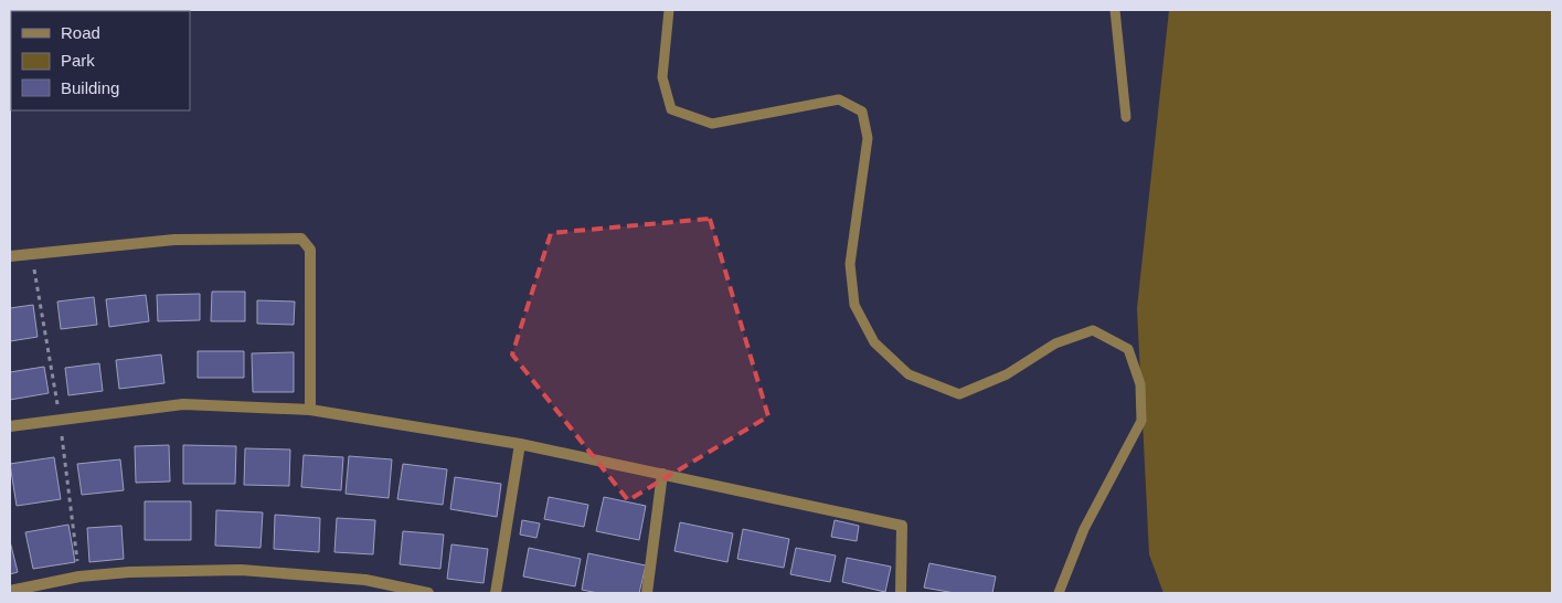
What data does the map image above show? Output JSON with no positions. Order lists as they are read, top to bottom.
{
  "legend": ["Road", "Park", "Building"]
}
